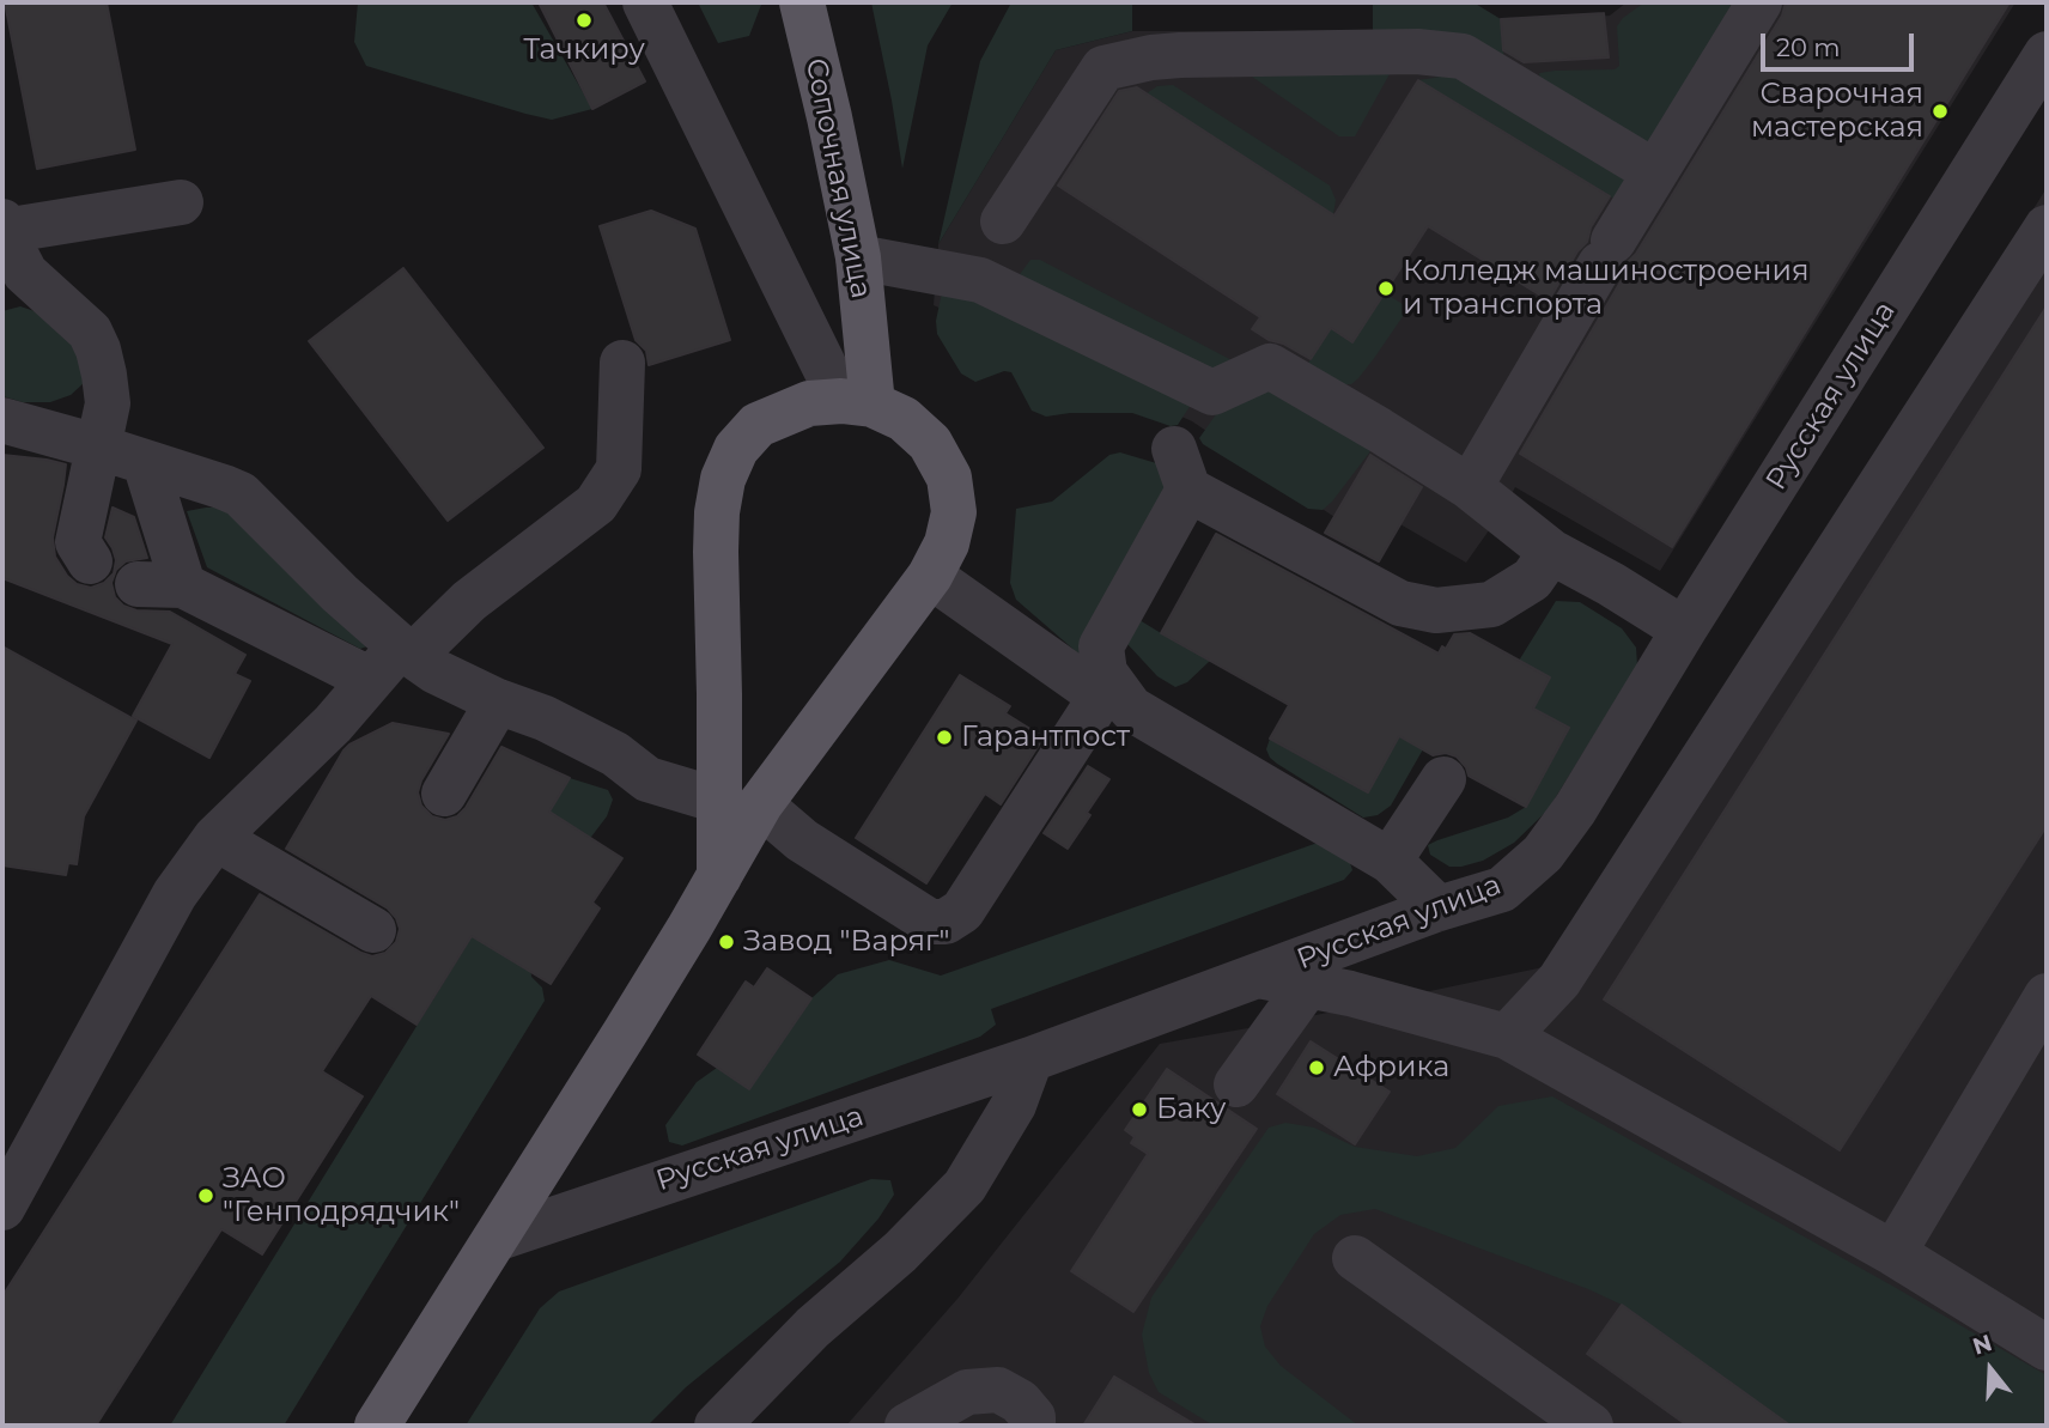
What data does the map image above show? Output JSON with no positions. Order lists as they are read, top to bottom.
{
  "streets": {
    "main road": ["Сопочная улица"],
    "street": ["Русская улица"]
  },
  "places": [
    "Тачкиру",
    "Сварочная мастерская",
    "Колледж машиностроения и транспорта",
    "Гарантпост",
    "Завод \"Варяг\"",
    "Африка",
    "Баку",
    "ЗАО \"Генподрядчик\""
  ],
  "scale_bar": "20 m",
  "north": "top"
}
